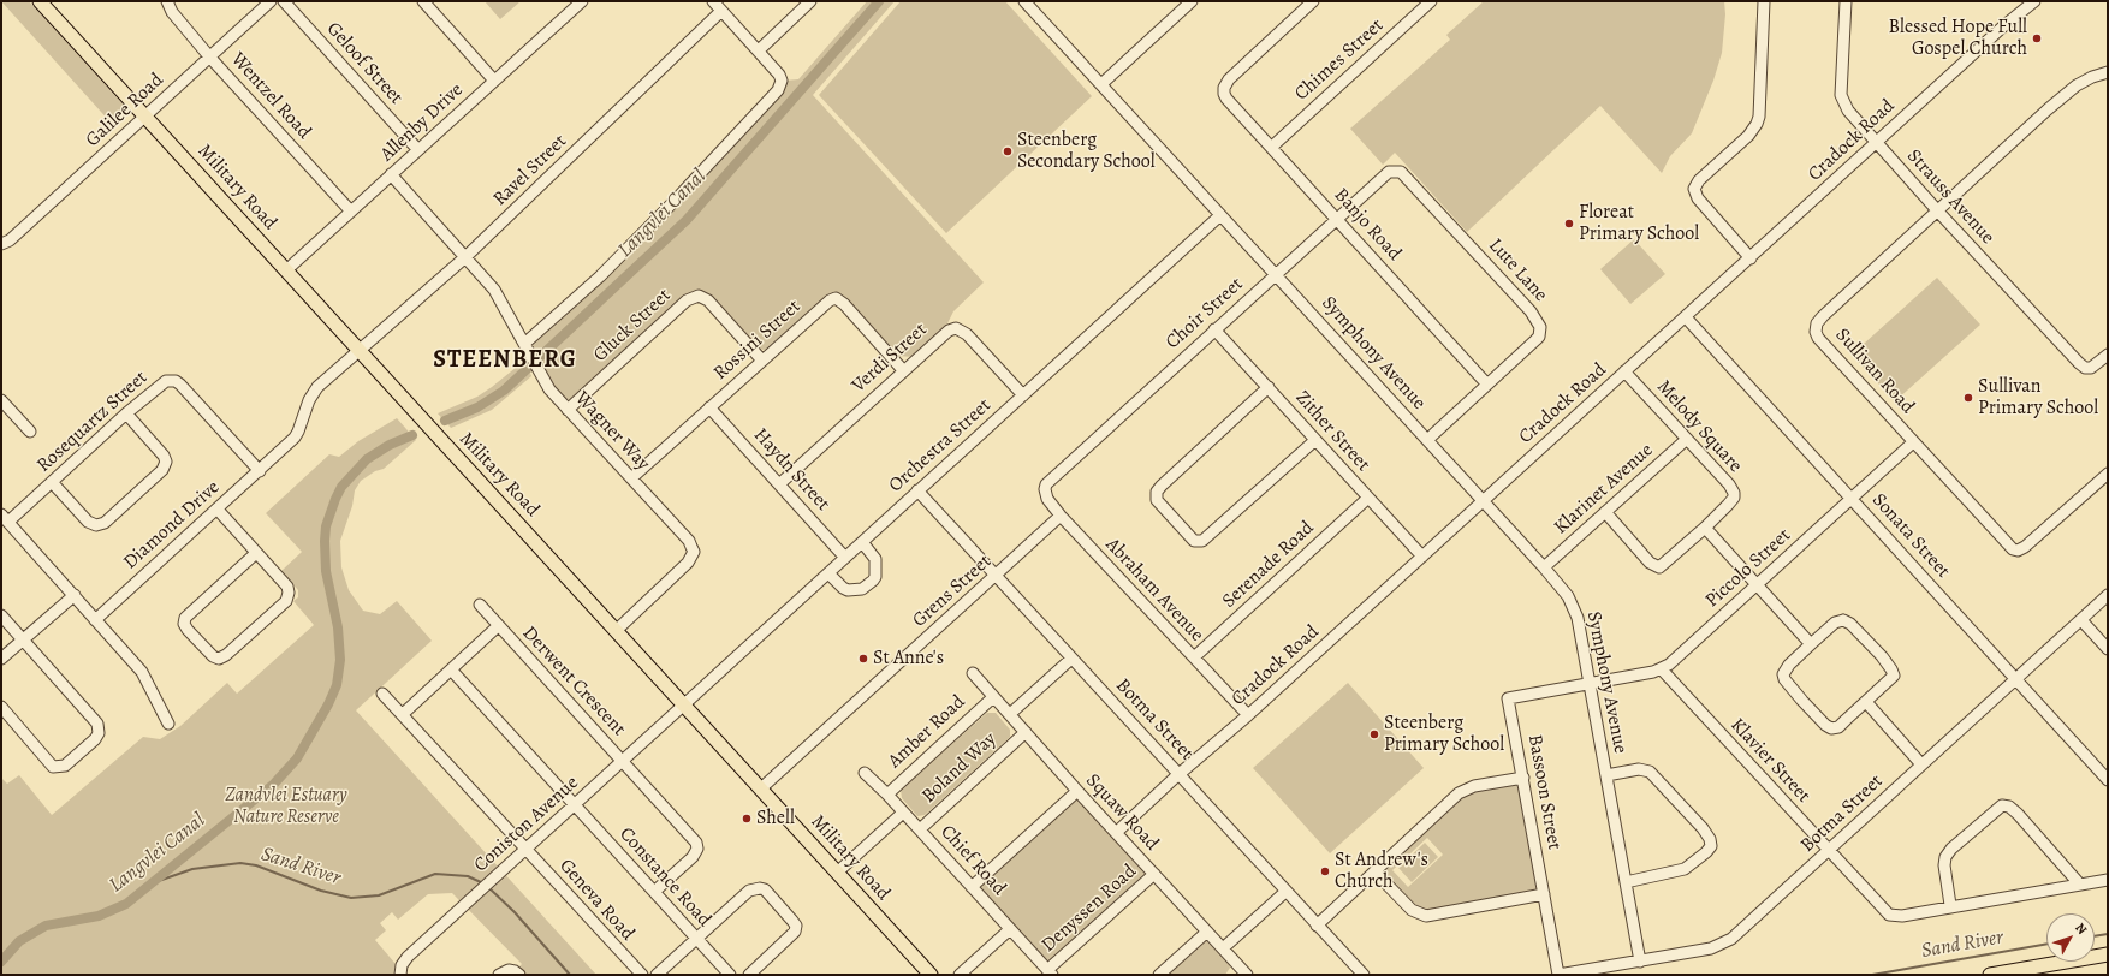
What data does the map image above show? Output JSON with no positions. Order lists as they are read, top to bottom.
{
  "streets": {
    "main road": ["Military Road"],
    "street": [
      "Chimes Street",
      "Geloof Street",
      "Wentzel Road",
      "Galilee Road",
      "Allenby Drive",
      "Cradock Road",
      "Ravel Street",
      "Strauss Avenue",
      "Banjo Road",
      "Lute Lane",
      "Choir Street",
      "Gluck Street",
      "Rossini Street",
      "Symphony Avenue",
      "Verdi Street",
      "Sullivan Road",
      "Rosequartz Street",
      "Melody Square",
      "Wagner Way",
      "Zither Street",
      "Orchestra Street",
      "Haydn Street",
      "Klarinet Avenue",
      "Diamond Drive",
      "Sonata Street",
      "Serenade Road",
      "Piccolo Street",
      "Abraham Avenue",
      "Grens Street",
      "Derwent Crescent",
      "Botma Street",
      "Amber Road",
      "Klavier Street",
      "Boland Way",
      "Bassoon Street",
      "Squaw Road",
      "Coniston Avenue",
      "Chief Road",
      "Constance Road",
      "Geneva Road",
      "Denyssen Road"
    ]
  },
  "crossings": [
    ["Chimes Street", "Banjo Road"],
    ["Geloof Street", "Allenby Drive"],
    ["Wentzel Road", "Galilee Road"],
    ["Wentzel Road", "Allenby Drive"],
    ["Galilee Road", "Military Road"],
    ["Allenby Drive", "Military Road"],
    ["Allenby Drive", "Wagner Way"],
    ["Cradock Road", "Strauss Avenue"],
    ["Cradock Road", "Symphony Avenue"],
    ["Cradock Road", "Melody Square"],
    ["Cradock Road", "Zither Street"],
    ["Cradock Road", "Sonata Street"],
    ["Cradock Road", "Abraham Avenue"],
    ["Cradock Road", "Botma Street"],
    ["Cradock Road", "Squaw Road"],
    ["Ravel Street", "Military Road"],
    ["Ravel Street", "Wagner Way"],
    ["Ravel Street", "Diamond Drive"],
    ["Military Road", "Wagner Way"],
    ["Military Road", "Orchestra Street"],
    ["Military Road", "Diamond Drive"],
    ["Military Road", "Grens Street"],
    ["Military Road", "Coniston Avenue"],
    ["Strauss Avenue", "Sullivan Road"],
    ["Banjo Road", "Lute Lane"],
    ["Banjo Road", "Choir Street"],
    ["Lute Lane", "Choir Street"],
    ["Lute Lane", "Symphony Avenue"],
    ["Choir Street", "Symphony Avenue"],
    ["Choir Street", "Zither Street"],
    ["Choir Street", "Abraham Avenue"],
    ["Gluck Street", "Rossini Street"],
    ["Gluck Street", "Wagner Way"],
    ["Rossini Street", "Verdi Street"],
    ["Rossini Street", "Wagner Way"],
    ["Rossini Street", "Haydn Street"],
    ["Symphony Avenue", "Orchestra Street"],
    ["Symphony Avenue", "Klarinet Avenue"],
    ["Symphony Avenue", "Piccolo Street"],
    ["Symphony Avenue", "Botma Street"],
    ["Symphony Avenue", "Bassoon Street"],
    ["Verdi Street", "Orchestra Street"],
    ["Verdi Street", "Haydn Street"],
    ["Sullivan Road", "Piccolo Street"],
    ["Rosequartz Street", "Diamond Drive"],
    ["Melody Square", "Klarinet Avenue"],
    ["Zither Street", "Serenade Road"],
    ["Orchestra Street", "Haydn Street"],
    ["Orchestra Street", "Botma Street"],
    ["Orchestra Street", "Coniston Avenue"],
    ["Sonata Street", "Piccolo Street"],
    ["Sonata Street", "Botma Street"],
    ["Serenade Road", "Abraham Avenue"],
    ["Piccolo Street", "Klavier Street"],
    ["Piccolo Street", "Bassoon Street"],
    ["Abraham Avenue", "Grens Street"],
    ["Grens Street", "Botma Street"],
    ["Derwent Crescent", "Coniston Avenue"],
    ["Derwent Crescent", "Constance Road"],
    ["Botma Street", "Klavier Street"],
    ["Botma Street", "Bassoon Street"],
    ["Amber Road", "Squaw Road"],
    ["Amber Road", "Chief Road"],
    ["Boland Way", "Squaw Road"],
    ["Boland Way", "Chief Road"],
    ["Squaw Road", "Denyssen Road"],
    ["Coniston Avenue", "Constance Road"],
    ["Coniston Avenue", "Geneva Road"],
    ["Chief Road", "Denyssen Road"]
  ],
  "districts": ["STEENBERG"],
  "water": ["Langvlei Canal", "Sand River"],
  "parks": ["Zandvlei Estuary Nature Reserve"],
  "places": [
    "Blessed Hope Full Gospel Church",
    "Steenberg Secondary School",
    "Floreat Primary School",
    "Sullivan Primary School",
    "St Anne's",
    "Steenberg Primary School",
    "Shell",
    "St Andrew's Church"
  ],
  "north": "top right"
}
